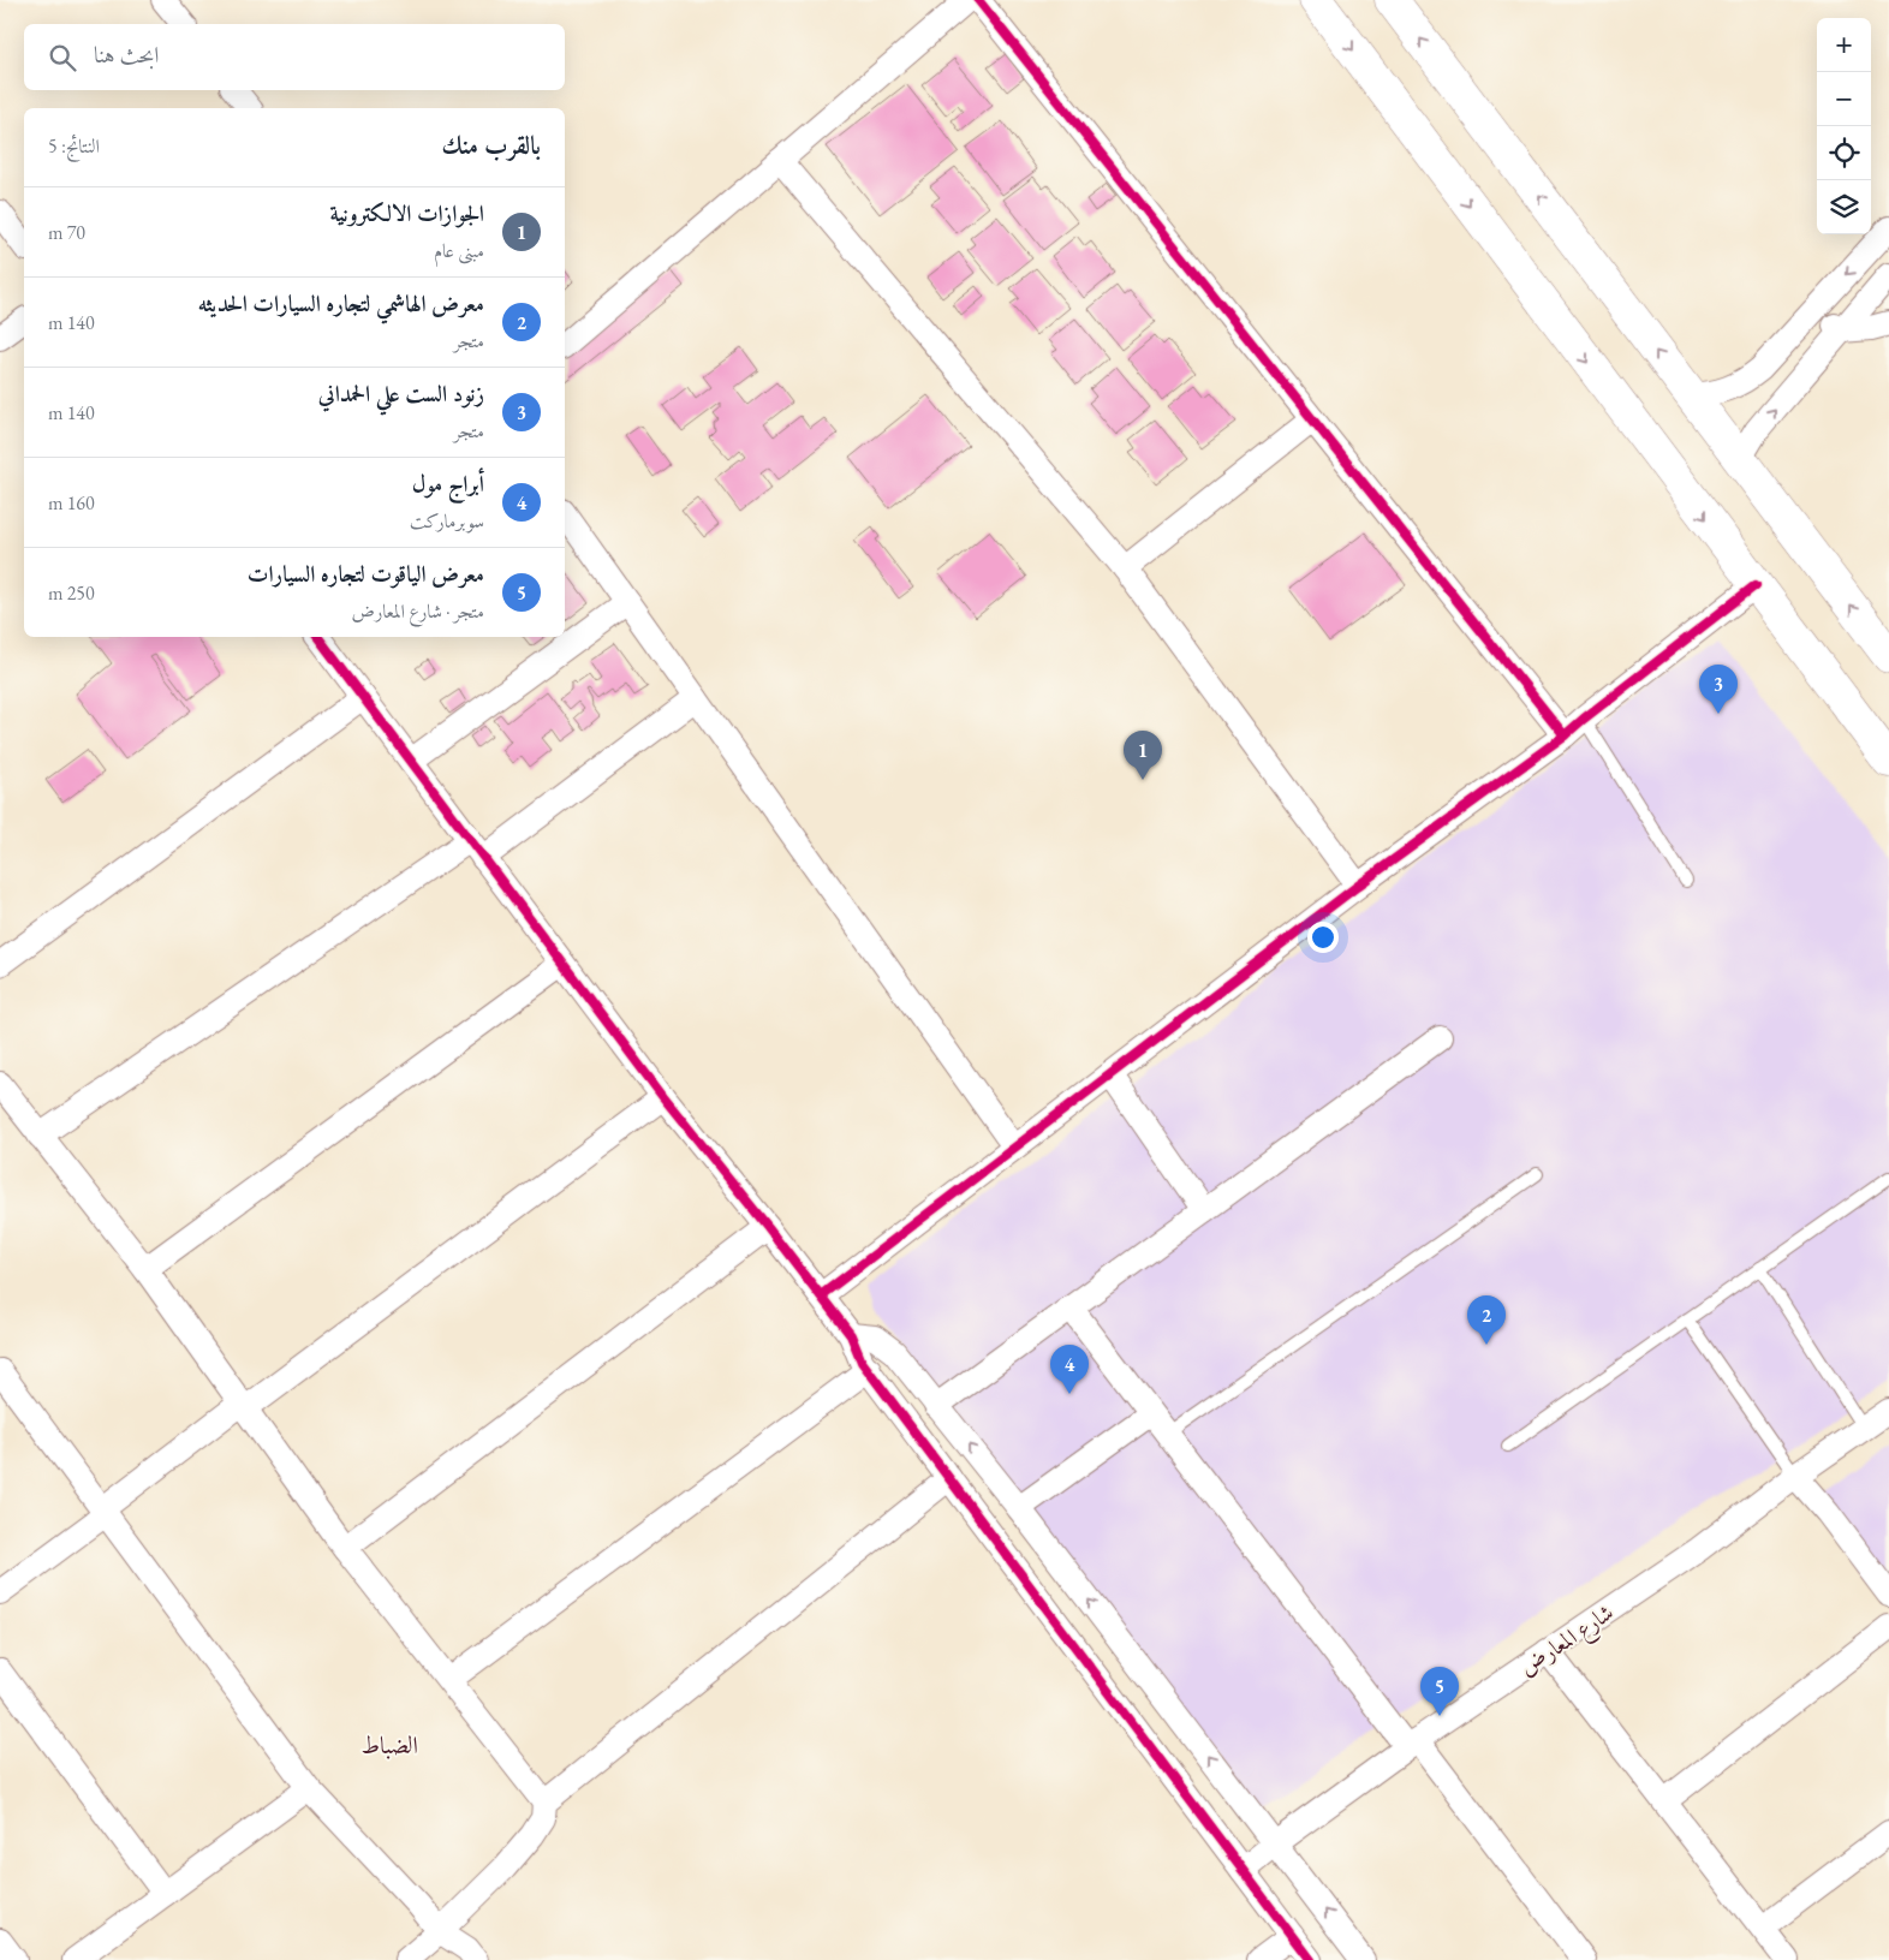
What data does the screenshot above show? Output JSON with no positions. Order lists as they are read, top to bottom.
{
  "streets": {
    "street": ["شارع المعارض"]
  },
  "districts": ["الضباط"],
  "page": {
    "map_buttons": ["+", "−"],
    "search": "ابحث هنا",
    "heading": ["بالقرب منك", "النتائج: 5"],
    "list": [
      {
        "mark": "1",
        "name": "الجوازات الالكترونية",
        "note": "مبنى عام",
        "value": "70 m"
      },
      {
        "mark": "2",
        "name": "معرض الهاشمي لتجاره السيارات الحديثه",
        "note": "متجر",
        "value": "140 m"
      },
      {
        "mark": "3",
        "name": "زنود الست علي الحمداني",
        "note": "متجر",
        "value": "140 m"
      },
      {
        "mark": "4",
        "name": "أبراج مول",
        "note": "سوبرماركت",
        "value": "160 m"
      },
      {
        "mark": "5",
        "name": "معرض الياقوت لتجاره السيارات",
        "note": "متجر · شارع المعارض",
        "value": "250 m"
      }
    ],
    "pins": [
      "3",
      "1",
      "2",
      "4",
      "5"
    ]
  }
}
